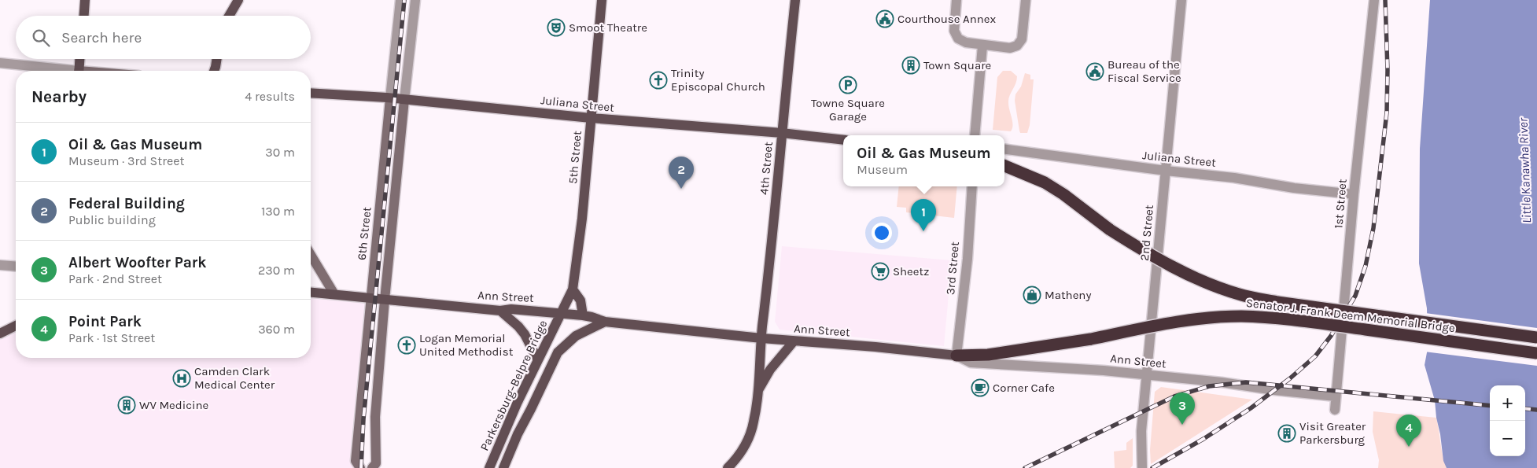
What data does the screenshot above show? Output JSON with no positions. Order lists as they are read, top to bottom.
{
  "streets": {
    "highway": ["Senator J. Frank Deem Memorial Bridge"],
    "main road": [
      "Juliana Street",
      "5th Street",
      "4th Street",
      "Ann Street",
      "Parkersburg–Belpre Bridge"
    ],
    "street": [
      "1st Street",
      "2nd Street",
      "6th Street",
      "3rd Street"
    ]
  },
  "crossings": [
    ["Juliana Street", "5th Street"],
    ["Juliana Street", "4th Street"],
    ["Juliana Street", "1st Street"],
    ["Juliana Street", "2nd Street"],
    ["Juliana Street", "6th Street"],
    ["5th Street", "Ann Street"],
    ["5th Street", "Parkersburg–Belpre Bridge"],
    ["4th Street", "Ann Street"],
    ["1st Street", "Ann Street"],
    ["2nd Street", "Ann Street"],
    ["6th Street", "Ann Street"],
    ["3rd Street", "Ann Street"],
    ["3rd Street", "Senator J. Frank Deem Memorial Bridge"],
    ["Ann Street", "Senator J. Frank Deem Memorial Bridge"],
    ["Ann Street", "Parkersburg–Belpre Bridge"]
  ],
  "water": ["Little Kanawha River"],
  "places": {
    "public building": ["Courthouse Annex", "Bureau of the Fiscal Service"],
    "theatre": ["Smoot Theatre"],
    "building": ["Town Square", "WV Medicine", "Visit Greater Parkersburg"],
    "church": ["Trinity Episcopal Church", "Logan Memorial United Methodist"],
    "parking": ["Towne Square Garage"],
    "supermarket": ["Sheetz"],
    "shop": ["Matheny"],
    "hospital": ["Camden Clark Medical Center"],
    "cafe": ["Corner Cafe"]
  },
  "page": {
    "search": "Search here",
    "heading": ["Nearby", "4 results"],
    "list": [
      {
        "mark": "1",
        "name": "Oil & Gas Museum",
        "note": "Museum · 3rd Street",
        "value": "30 m"
      },
      {
        "mark": "2",
        "name": "Federal Building",
        "note": "Public building",
        "value": "130 m"
      },
      {
        "mark": "3",
        "name": "Albert Woofter Park",
        "note": "Park · 2nd Street",
        "value": "230 m"
      },
      {
        "mark": "4",
        "name": "Point Park",
        "note": "Park · 1st Street",
        "value": "360 m"
      }
    ],
    "popup": ["Oil & Gas Museum", "Museum"],
    "pins": [
      "2",
      "1",
      "3",
      "4"
    ],
    "map_buttons": ["+", "−"]
  }
}
